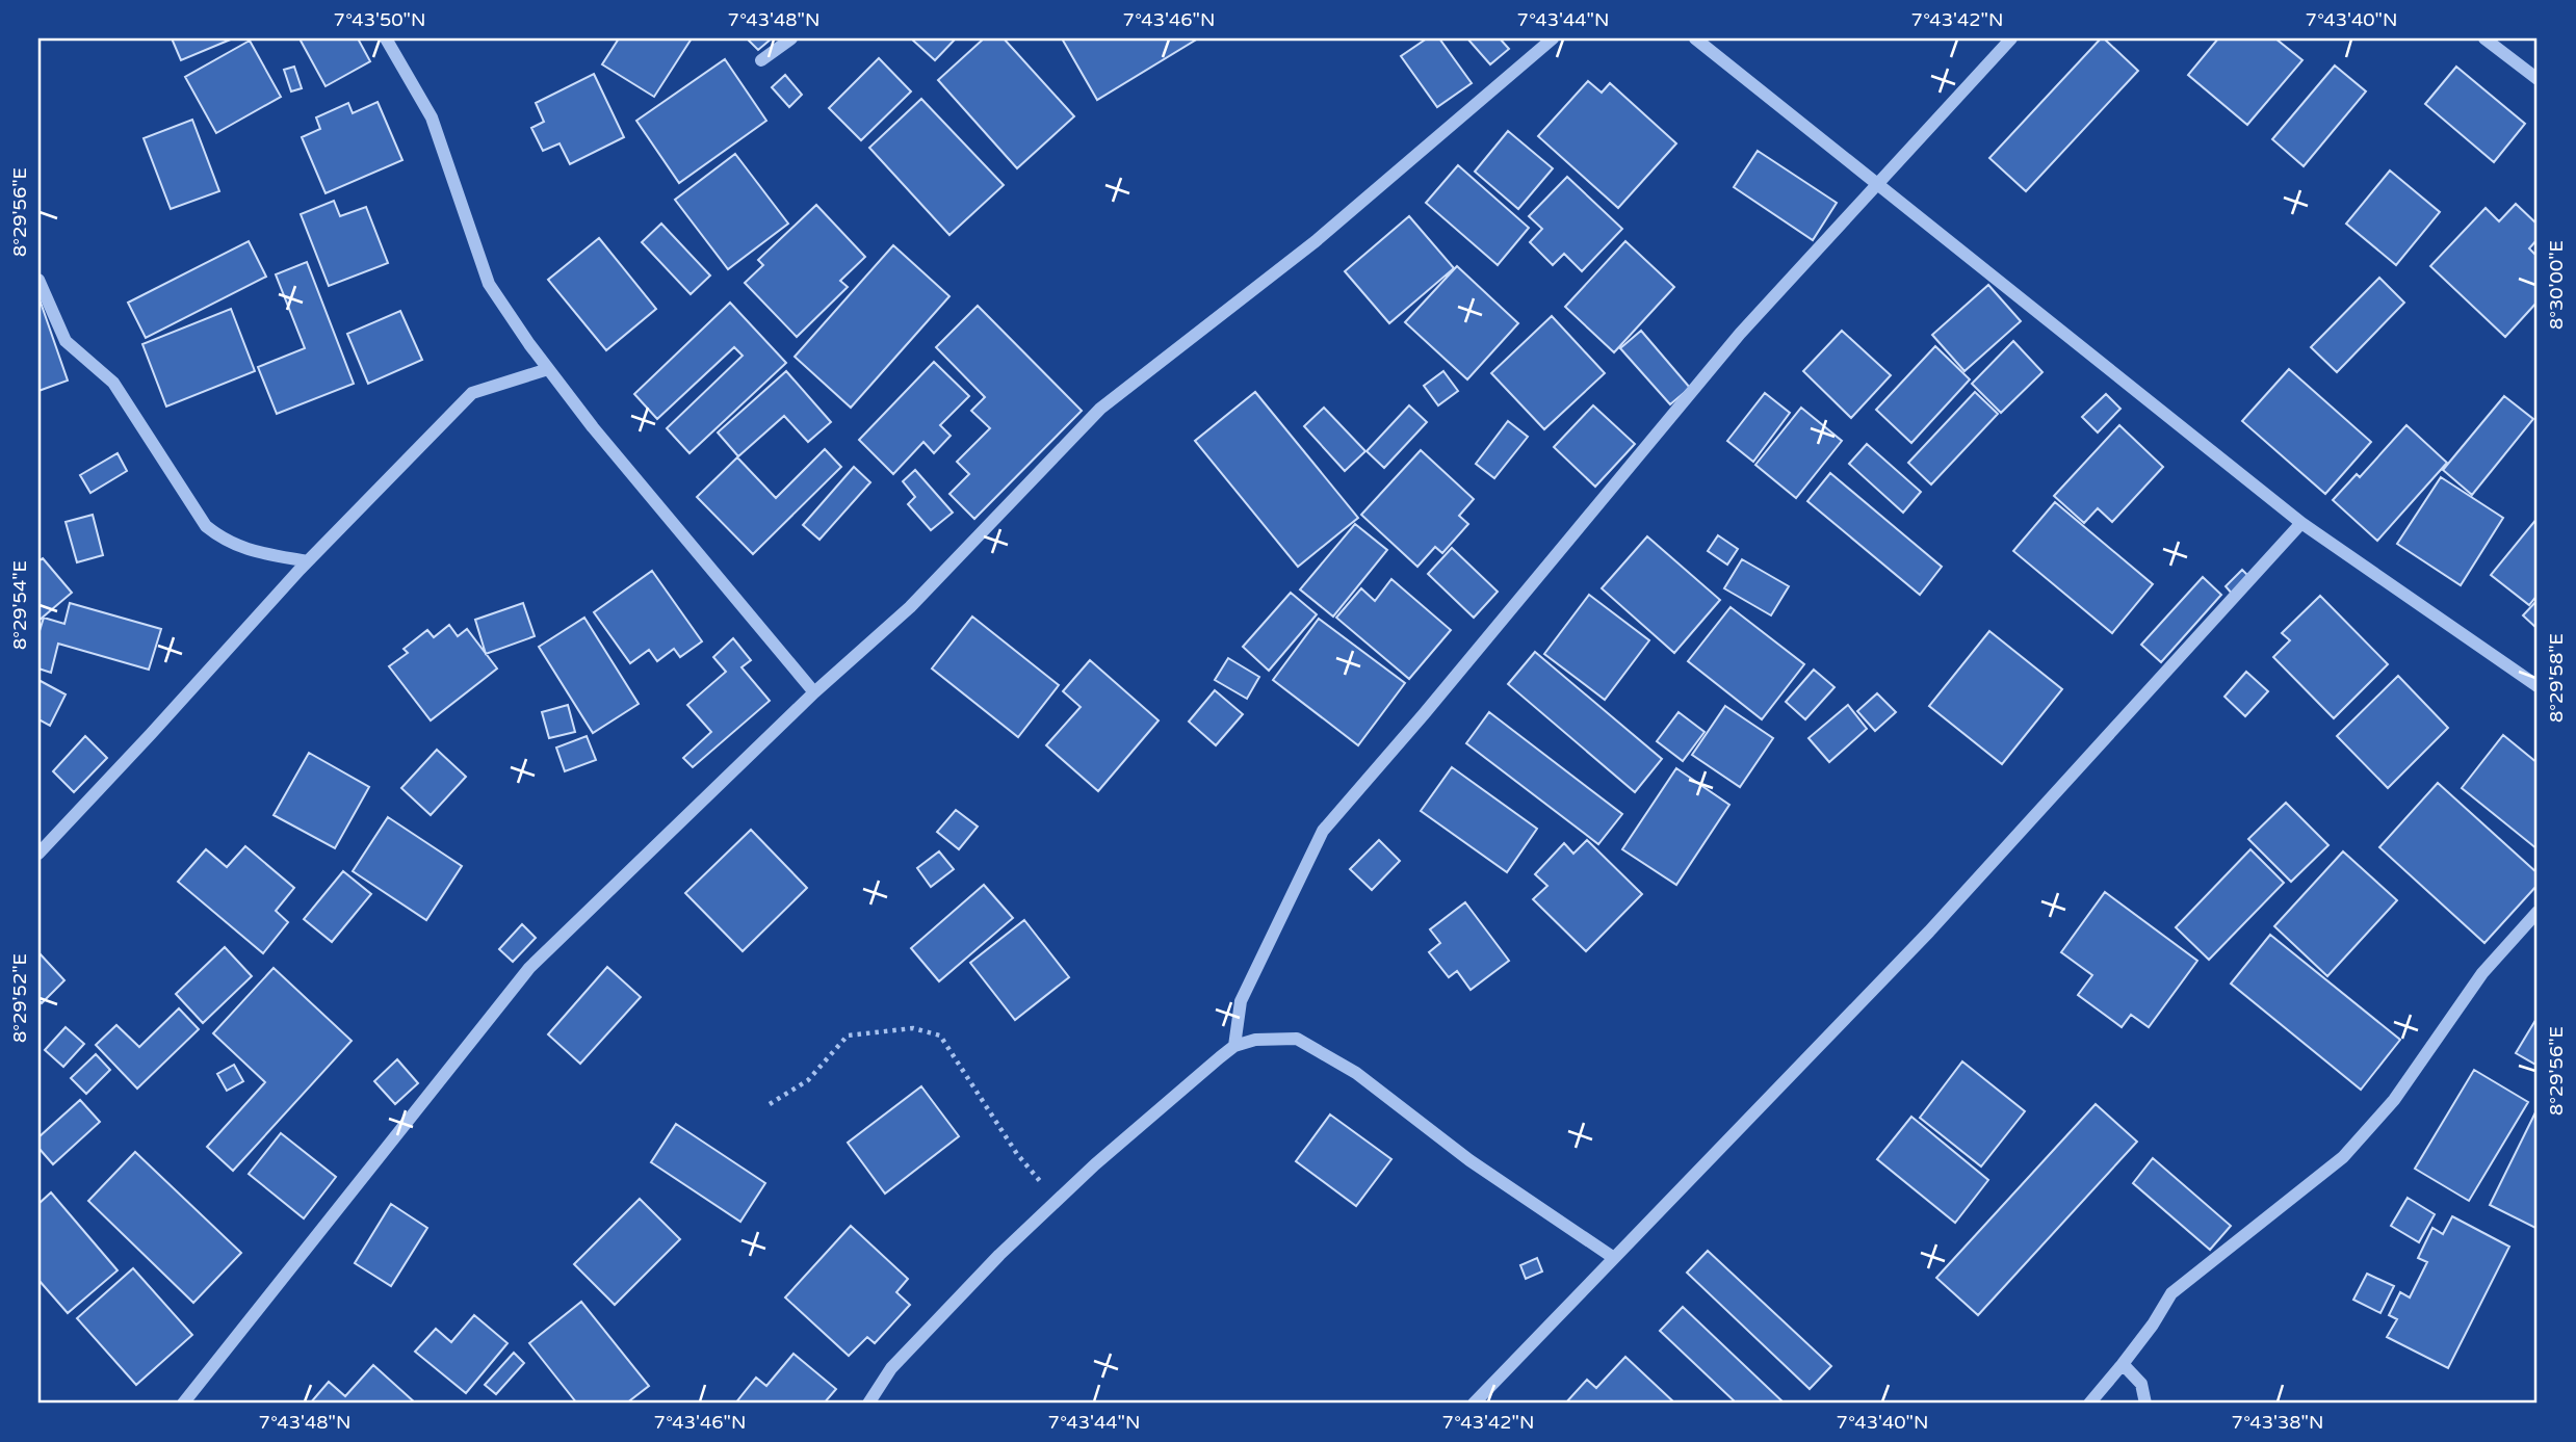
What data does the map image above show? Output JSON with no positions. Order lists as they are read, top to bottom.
{
  "coordinates": [
    "7°43'50\"N",
    "7°43'48\"N",
    "7°43'46\"N",
    "7°43'44\"N",
    "7°43'42\"N",
    "7°43'40\"N",
    "8°29'56\"E",
    "8°30'00\"E",
    "8°29'54\"E",
    "8°29'58\"E",
    "8°29'52\"E",
    "7°43'38\"N"
  ]
}
